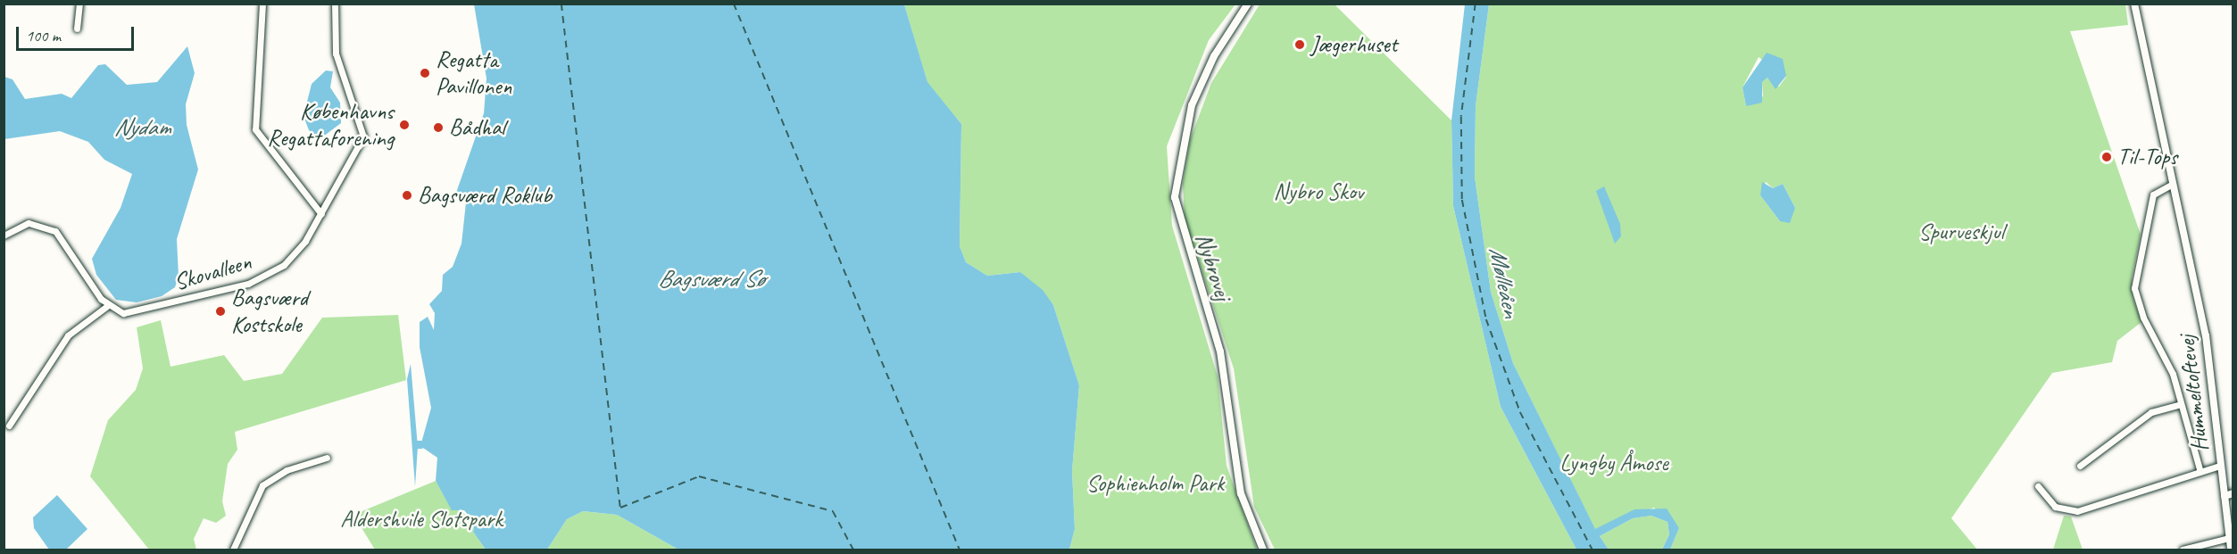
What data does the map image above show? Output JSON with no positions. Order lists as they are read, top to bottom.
{
  "streets": {
    "street": ["Nybrovej", "Skovalleen", "Hummeltoftevej"]
  },
  "water": ["Nydam", "Bagsværd Sø", "Mølleåen"],
  "parks": [
    "Nybro Skov",
    "Spurveskjul",
    "Lyngby Åmose",
    "Sophienholm Park",
    "Aldershvile Slotspark"
  ],
  "places": [
    "Jægerhuset",
    "Regatta Pavillonen",
    "Københavns Regattaforening",
    "Bådhal",
    "Til-Tops",
    "Bagsværd Roklub",
    "Bagsværd Kostskole"
  ],
  "scale_bar": "100 m"
}
